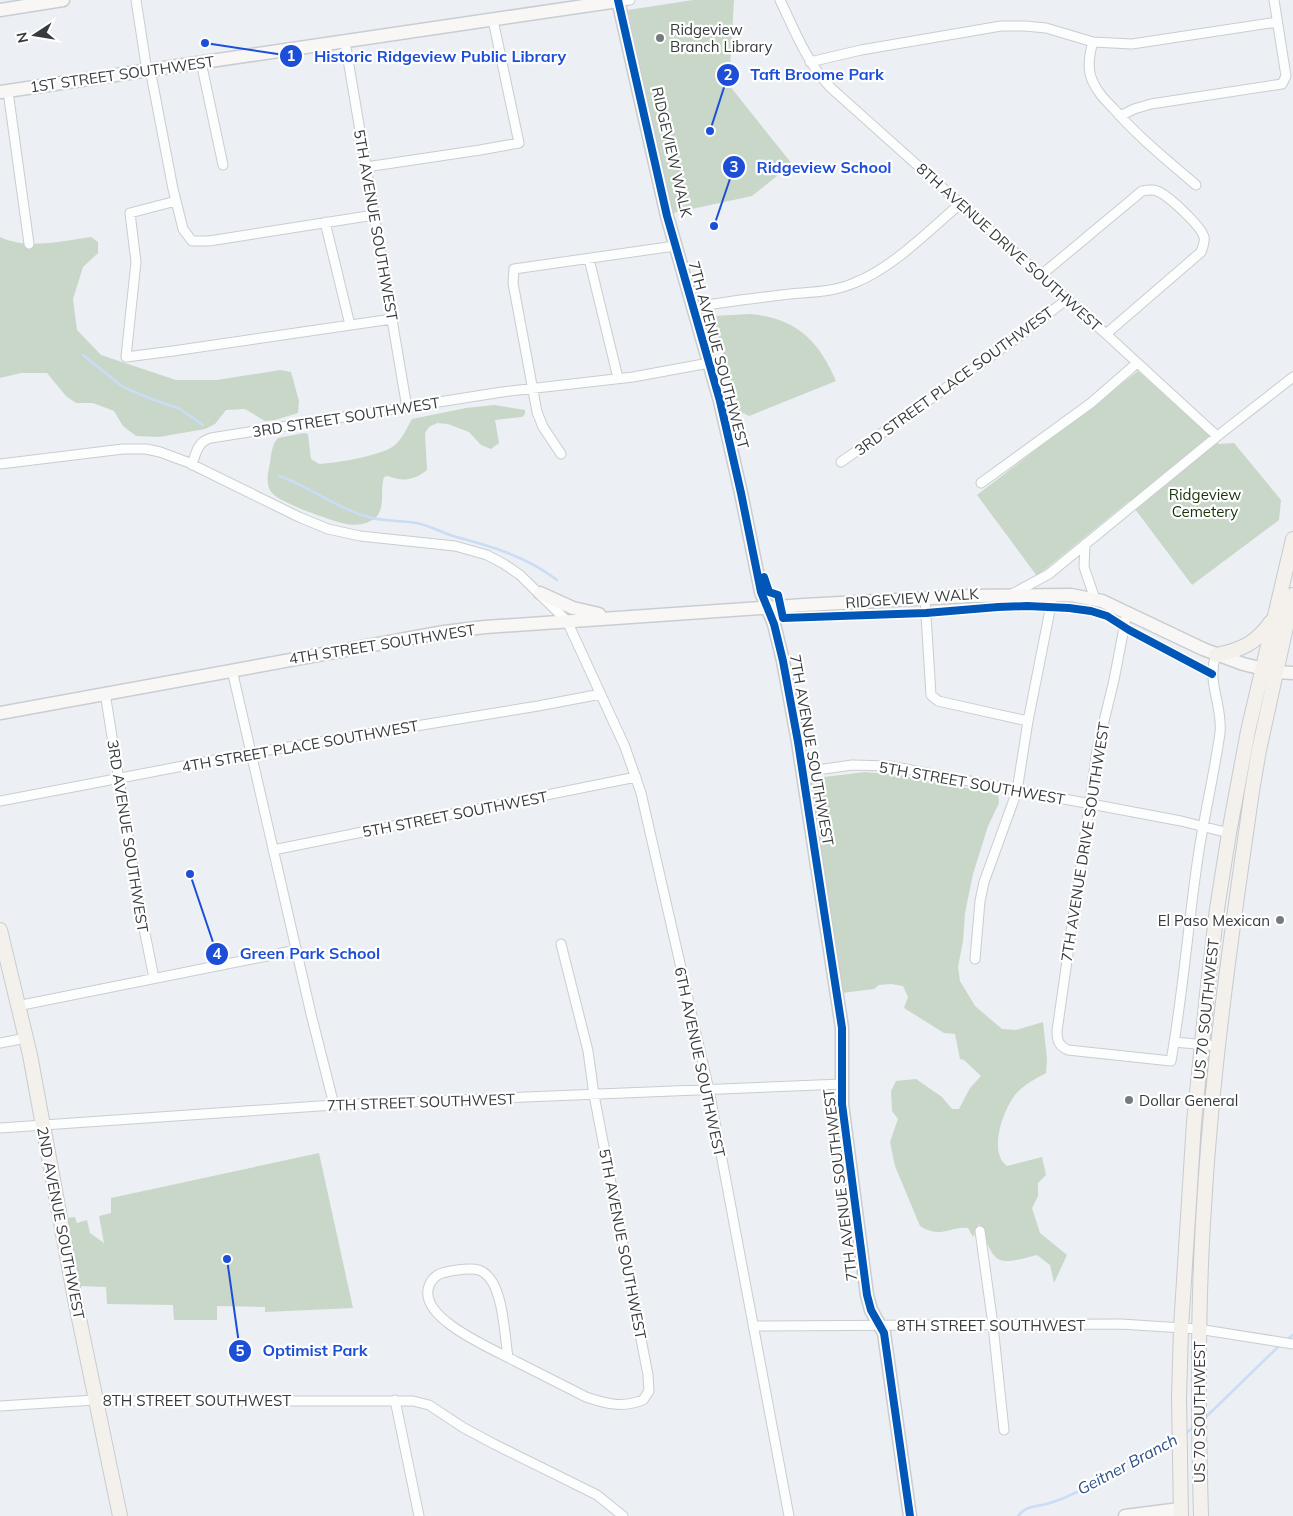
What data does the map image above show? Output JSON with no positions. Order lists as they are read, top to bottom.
{
  "streets": {
    "main road": ["US 70 SOUTHWEST", "2ND AVENUE SOUTHWEST"],
    "street": [
      "1ST STREET SOUTHWEST",
      "5TH AVENUE SOUTHWEST",
      "8TH AVENUE DRIVE SOUTHWEST",
      "7TH AVENUE SOUTHWEST",
      "3RD STREET PLACE SOUTHWEST",
      "3RD STREET SOUTHWEST",
      "4TH STREET SOUTHWEST",
      "4TH STREET PLACE SOUTHWEST",
      "5TH STREET SOUTHWEST",
      "3RD AVENUE SOUTHWEST",
      "7TH AVENUE DRIVE SOUTHWEST",
      "6TH AVENUE SOUTHWEST",
      "7TH STREET SOUTHWEST",
      "8TH STREET SOUTHWEST"
    ],
    "cycle path": ["RIDGEVIEW WALK"]
  },
  "crossings": [
    ["1ST STREET SOUTHWEST", "5TH AVENUE SOUTHWEST"],
    ["1ST STREET SOUTHWEST", "7TH AVENUE SOUTHWEST"],
    ["5TH AVENUE SOUTHWEST", "3RD STREET SOUTHWEST"],
    ["5TH AVENUE SOUTHWEST", "7TH STREET SOUTHWEST"],
    ["8TH AVENUE DRIVE SOUTHWEST", "3RD STREET PLACE SOUTHWEST"],
    ["7TH AVENUE SOUTHWEST", "3RD STREET SOUTHWEST"],
    ["7TH AVENUE SOUTHWEST", "4TH STREET SOUTHWEST"],
    ["7TH AVENUE SOUTHWEST", "5TH STREET SOUTHWEST"],
    ["7TH AVENUE SOUTHWEST", "7TH STREET SOUTHWEST"],
    ["7TH AVENUE SOUTHWEST", "8TH STREET SOUTHWEST"],
    ["3RD STREET SOUTHWEST", "6TH AVENUE SOUTHWEST"],
    ["4TH STREET SOUTHWEST", "3RD AVENUE SOUTHWEST"],
    ["4TH STREET SOUTHWEST", "7TH AVENUE DRIVE SOUTHWEST"],
    ["4TH STREET SOUTHWEST", "US 70 SOUTHWEST"],
    ["4TH STREET SOUTHWEST", "6TH AVENUE SOUTHWEST"],
    ["4TH STREET PLACE SOUTHWEST", "3RD AVENUE SOUTHWEST"],
    ["4TH STREET PLACE SOUTHWEST", "6TH AVENUE SOUTHWEST"],
    ["5TH STREET SOUTHWEST", "7TH AVENUE DRIVE SOUTHWEST"],
    ["5TH STREET SOUTHWEST", "US 70 SOUTHWEST"],
    ["5TH STREET SOUTHWEST", "6TH AVENUE SOUTHWEST"],
    ["US 70 SOUTHWEST", "8TH STREET SOUTHWEST"],
    ["6TH AVENUE SOUTHWEST", "7TH STREET SOUTHWEST"],
    ["6TH AVENUE SOUTHWEST", "8TH STREET SOUTHWEST"],
    ["7TH STREET SOUTHWEST", "2ND AVENUE SOUTHWEST"],
    ["2ND AVENUE SOUTHWEST", "8TH STREET SOUTHWEST"]
  ],
  "water": ["Geitner Branch"],
  "parks": ["Ridgeview Cemetery"],
  "places": [
    "Ridgeview Branch Library",
    "Historic Ridgeview Public Library",
    "Taft Broome Park",
    "Ridgeview School",
    "Green Park School",
    "El Paso Mexican",
    "Dollar General",
    "Optimist Park"
  ],
  "north": "left"
}
